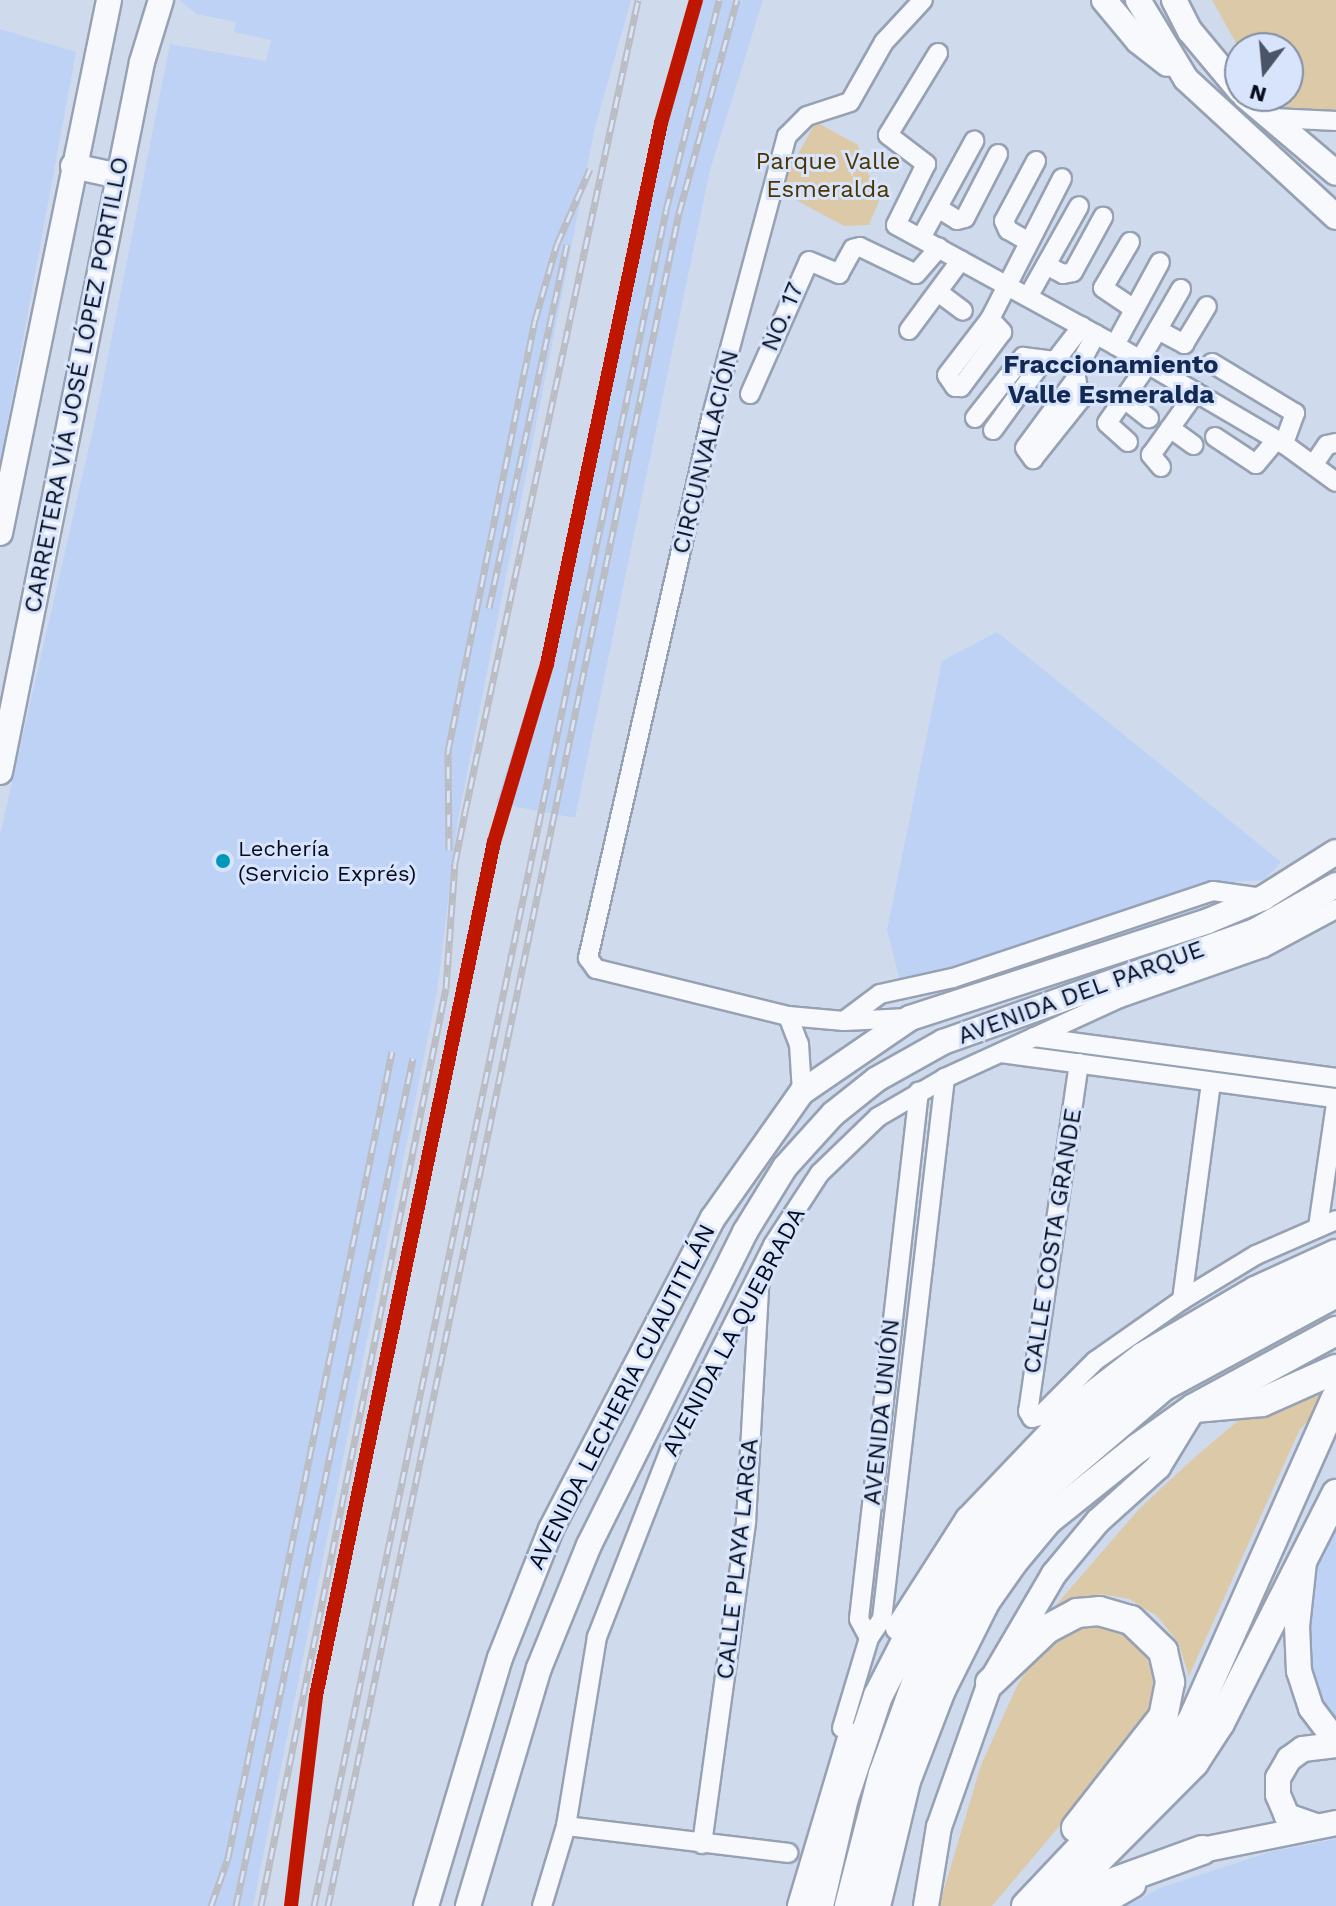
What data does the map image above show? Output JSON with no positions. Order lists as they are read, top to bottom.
{
  "streets": {
    "main road": ["CARRETERA VÍA JOSÉ LÓPEZ PORTILLO", "AVENIDA DEL PARQUE", "AVENIDA LECHERIA CUAUTITLÁN"],
    "street": [
      "NO. 17",
      "CIRCUNVALACIÓN",
      "CALLE COSTA GRANDE",
      "AVENIDA LA QUEBRADA",
      "AVENIDA UNIÓN",
      "CALLE PLAYA LARGA"
    ]
  },
  "crossings": [
    ["AVENIDA DEL PARQUE", "AVENIDA LA QUEBRADA"],
    ["AVENIDA DEL PARQUE", "AVENIDA LECHERIA CUAUTITLÁN"],
    ["AVENIDA LA QUEBRADA", "AVENIDA UNIÓN"],
    ["AVENIDA LA QUEBRADA", "CALLE PLAYA LARGA"]
  ],
  "districts": ["Fraccionamiento Valle Esmeralda"],
  "parks": ["Parque Valle Esmeralda"],
  "places": ["Lechería (Servicio Exprés)"],
  "north": "bottom"
}
